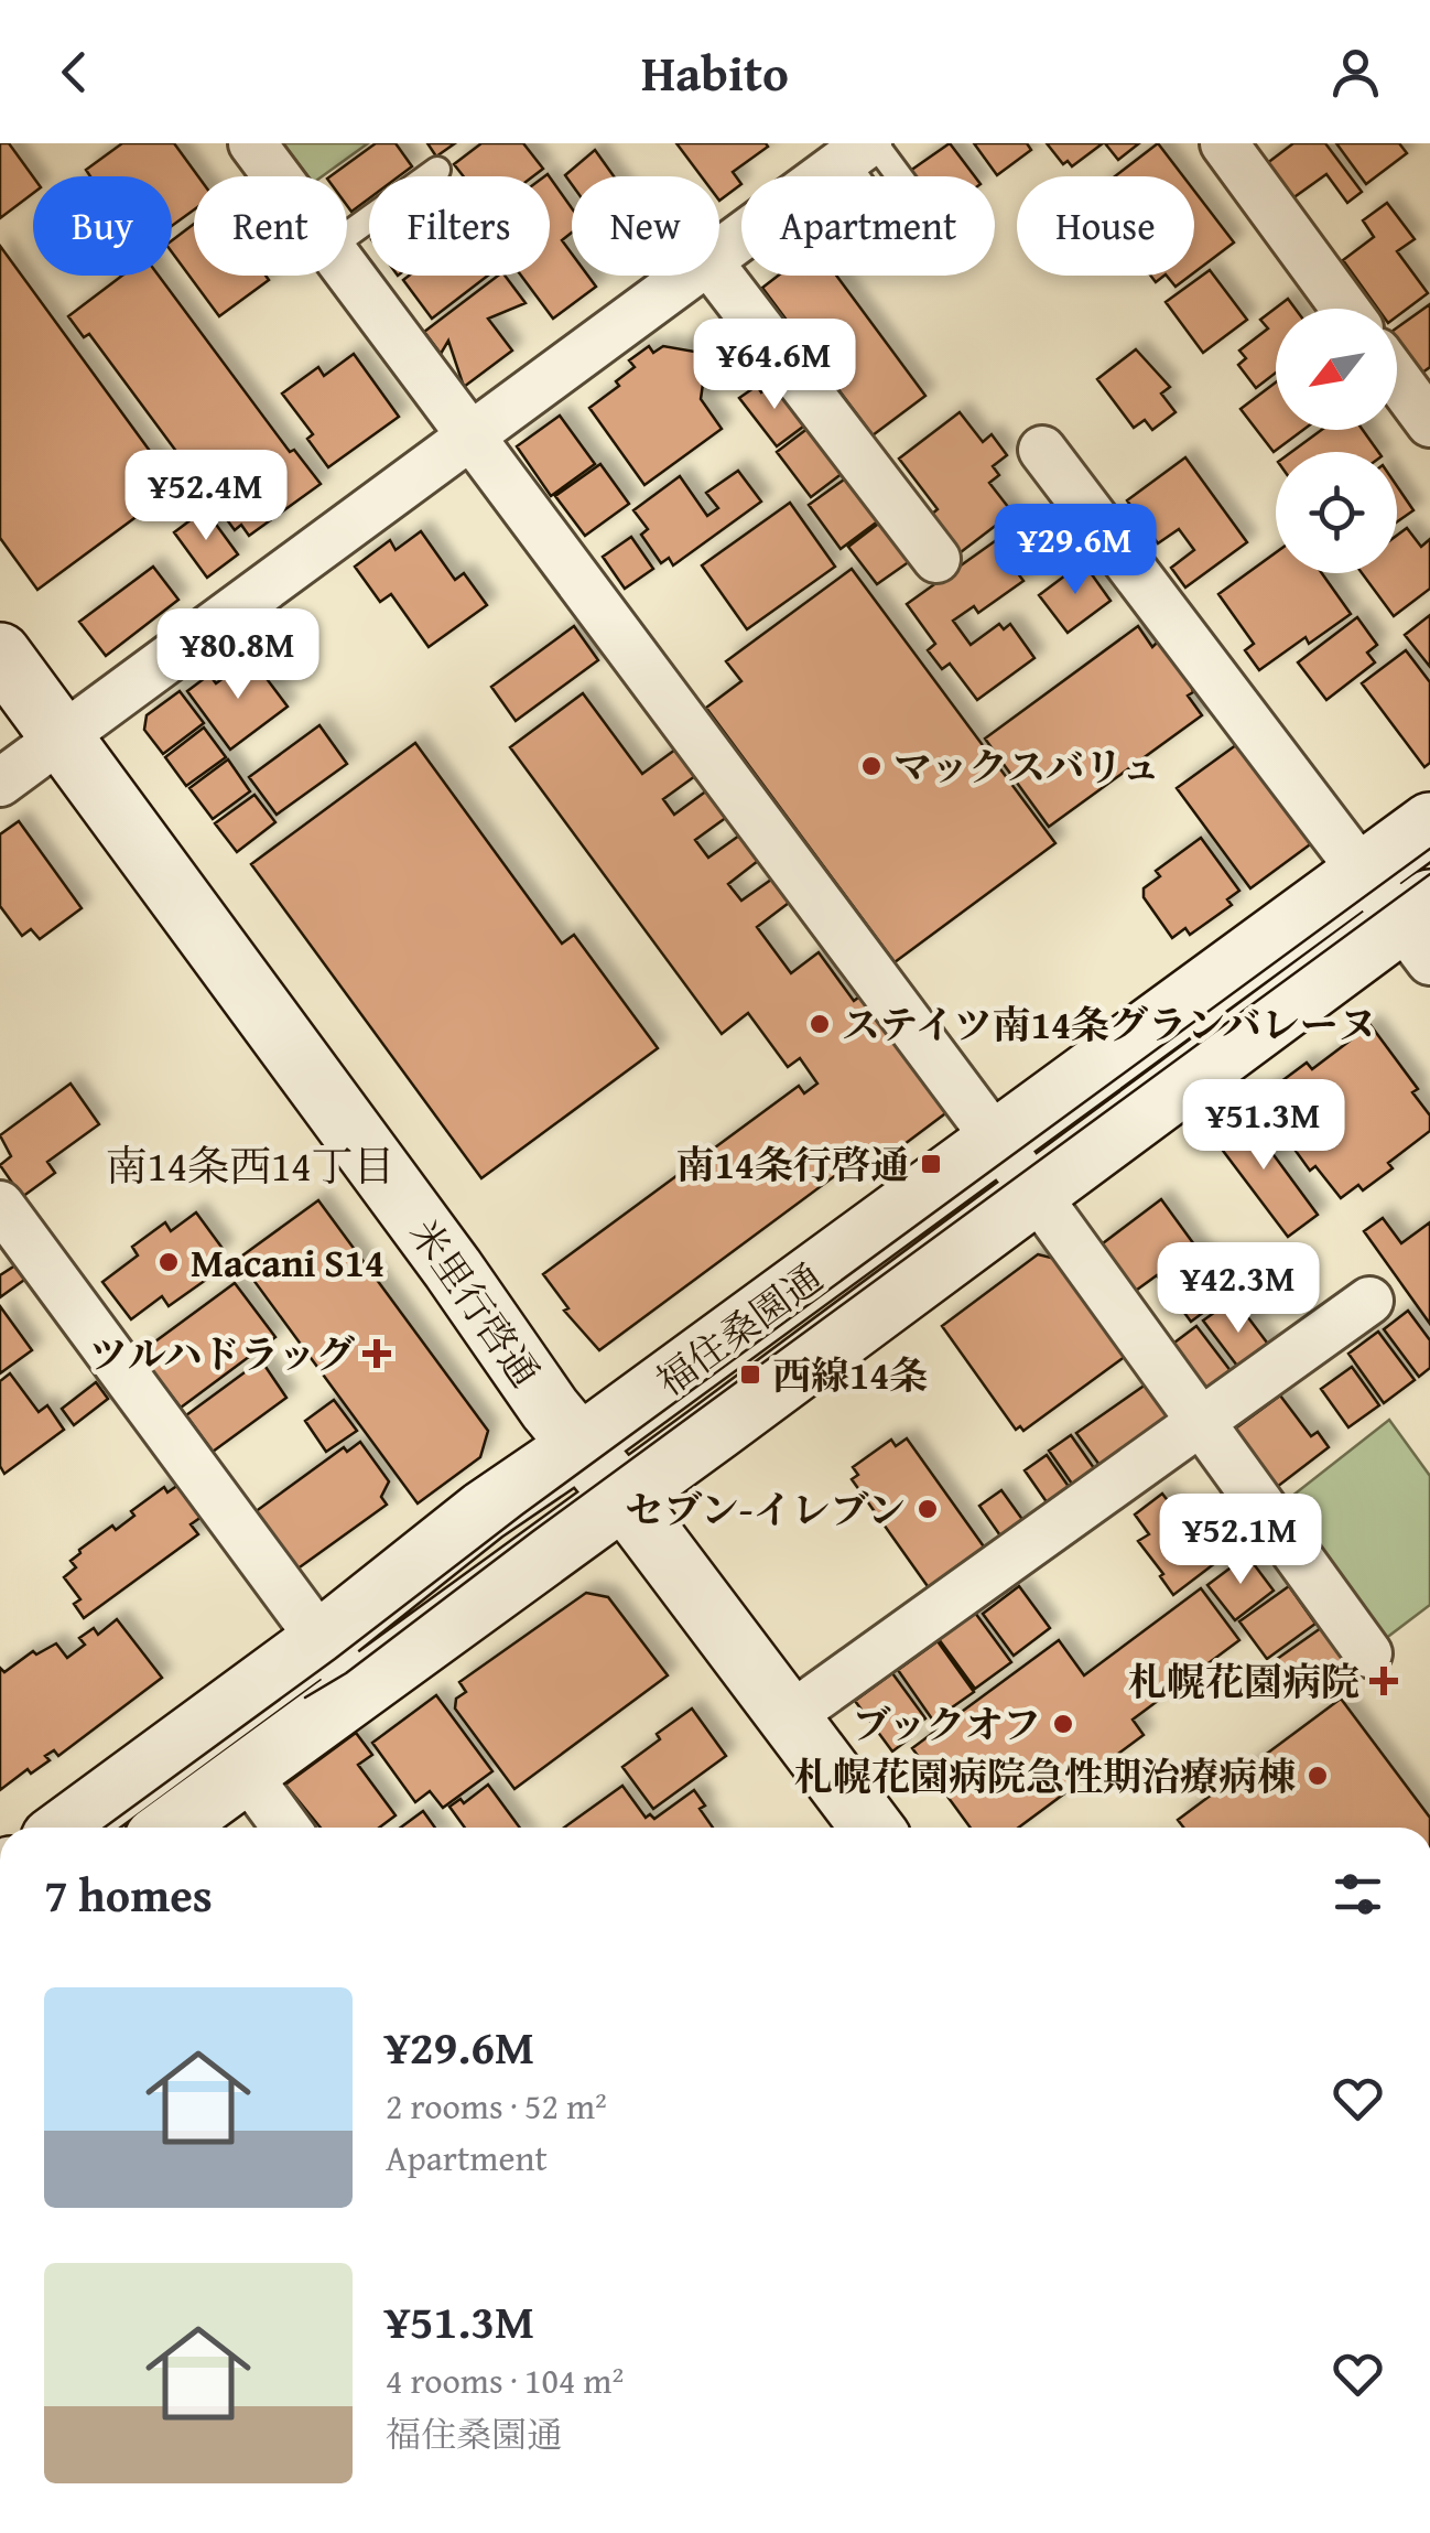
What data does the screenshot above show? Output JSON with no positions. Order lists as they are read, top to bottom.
{
  "streets": {
    "street": ["米里行啓通", "福住桑園通"]
  },
  "crossings": [
    ["米里行啓通", "福住桑園通"]
  ],
  "districts": ["南14条西14丁目"],
  "places": {
    "other": [
      "マックスバリュ",
      "ステイツ南14条グランバレーヌ",
      "Macani S14",
      "セブン-イレブン",
      "ブックオフ",
      "札幌花園病院急性期治療病棟"
    ],
    "transit": ["南14条行啓通", "西線14条"],
    "health": ["ツルハドラッグ", "札幌花園病院"]
  },
  "north": "bottom left",
  "page": {
    "header": "Habito",
    "chip": [
      "Buy",
      "Rent",
      "Filters",
      "New",
      "Apartment",
      "House"
    ],
    "price": [
      "¥64.6M",
      "¥52.4M",
      "¥29.6M",
      "¥80.8M",
      "¥51.3M",
      "¥42.3M",
      "¥52.1M"
    ],
    "heading": "7 homes",
    "list": [
      {
        "name": "¥29.6M",
        "note": "2 rooms · 52 m² · Apartment"
      },
      {
        "name": "¥51.3M",
        "note": "4 rooms · 104 m² · 福住桑園通"
      }
    ]
  }
}
